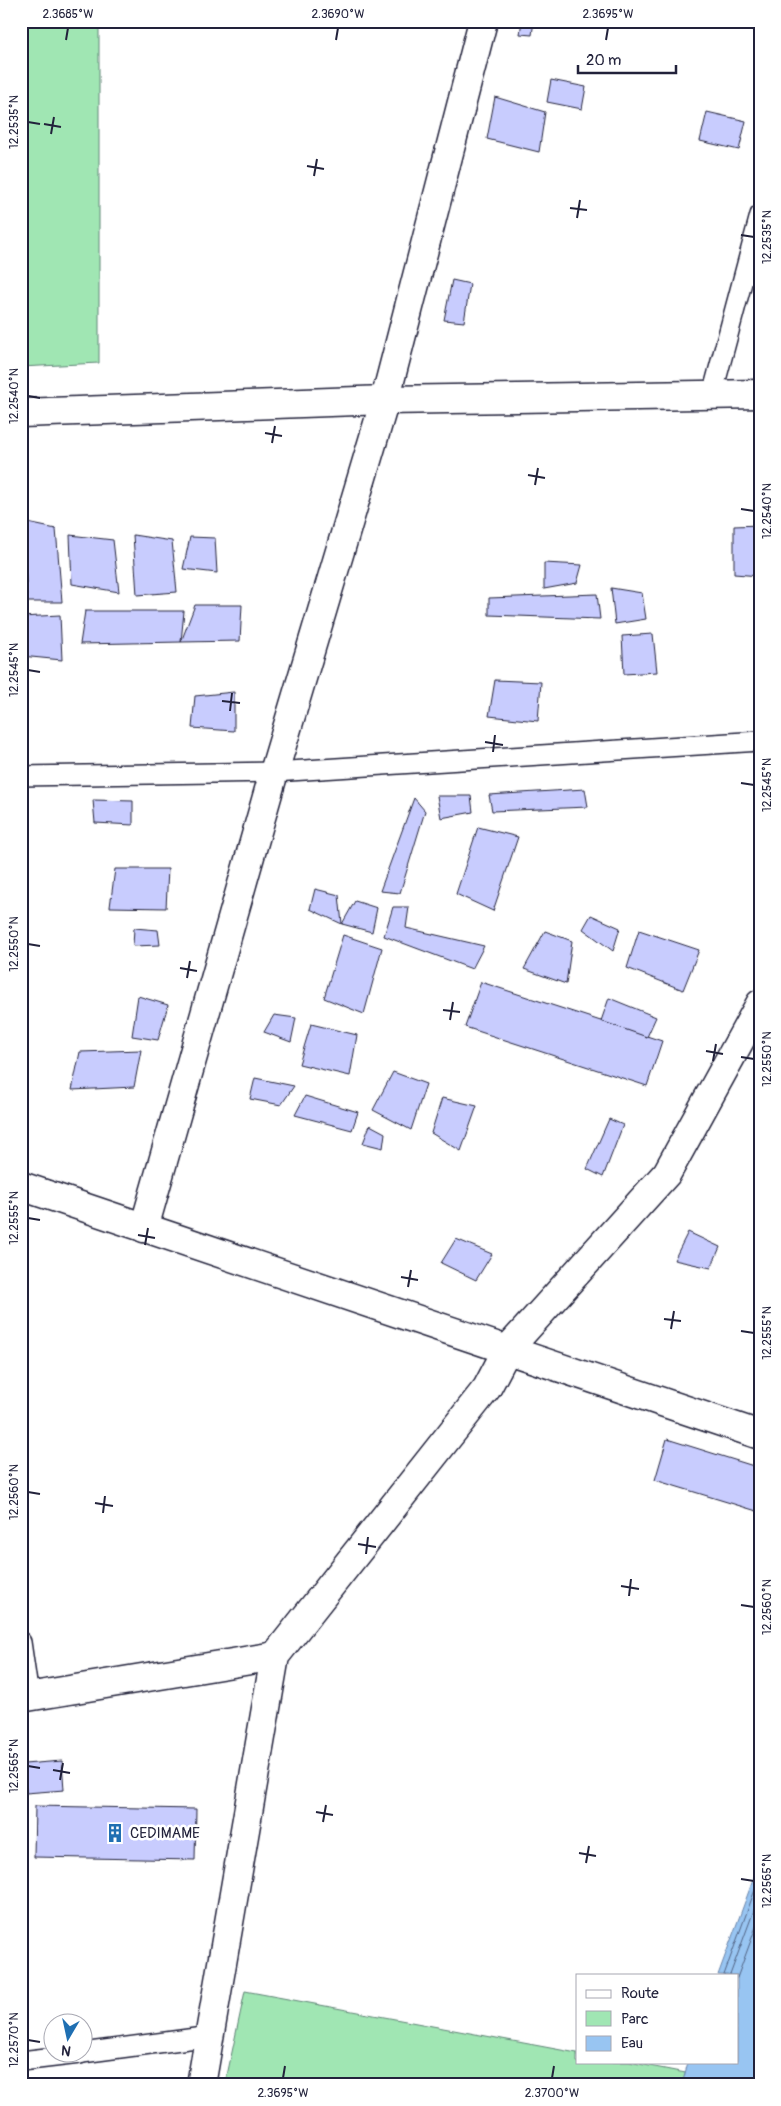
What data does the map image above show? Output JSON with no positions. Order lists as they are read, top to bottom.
{
  "places": {
    "building": ["CEDIMAME"]
  },
  "legend": ["Route", "Parc", "Eau"],
  "scale_bar": "20 m",
  "north": "bottom",
  "coordinates": [
    "2.3685°W",
    "2.3690°W",
    "2.3695°W",
    "12.2535°N",
    "12.2540°N",
    "12.2545°N",
    "12.2550°N",
    "12.2555°N",
    "12.2560°N",
    "12.2565°N",
    "12.2570°N",
    "2.3700°W"
  ]
}
